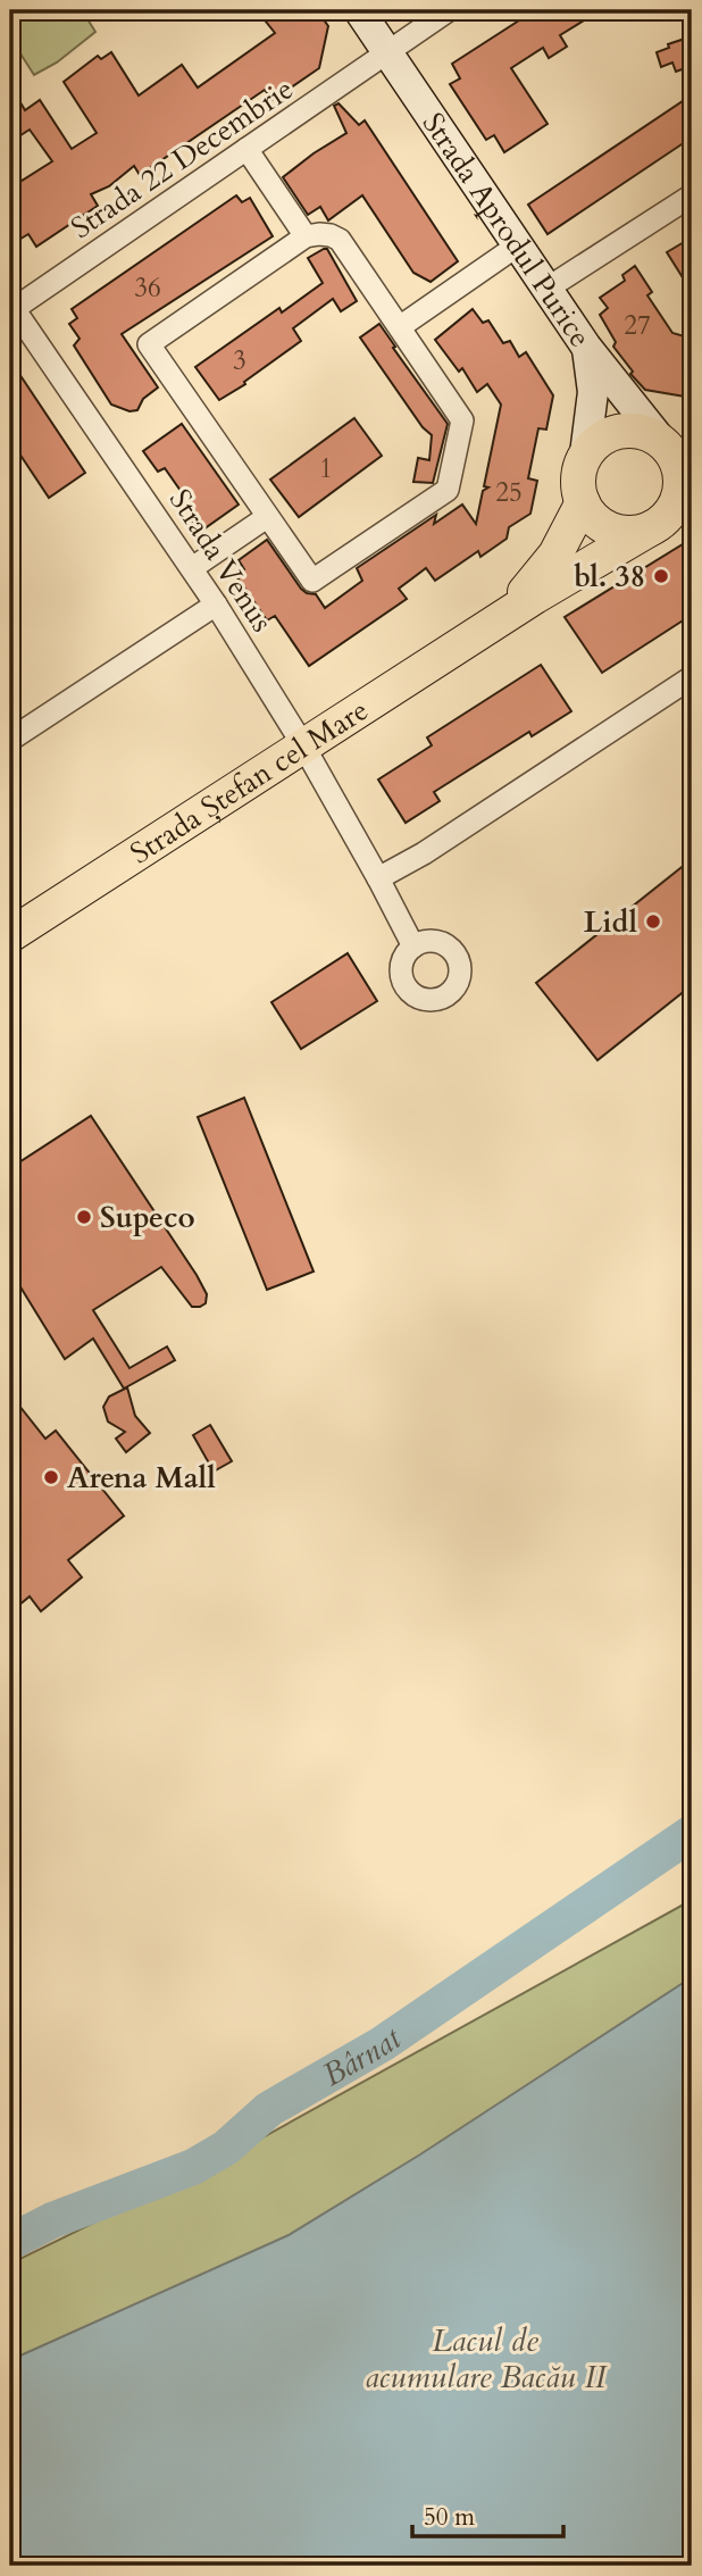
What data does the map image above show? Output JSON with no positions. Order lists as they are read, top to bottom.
{
  "streets": {
    "main road": ["Strada Ștefan cel Mare"],
    "street": ["Strada 22 Decembrie", "Strada Aprodul Purice", "Strada Venus"]
  },
  "crossings": [
    ["Strada 22 Decembrie", "Strada Aprodul Purice"],
    ["Strada 22 Decembrie", "Strada Venus"],
    ["Strada Venus", "Strada Ștefan cel Mare"]
  ],
  "water": ["Bârnat", "Lacul de acumulare Bacău II"],
  "places": [
    "bl. 38",
    "Lidl",
    "Supeco",
    "Arena Mall"
  ],
  "house_numbers": [
    "36",
    "27",
    "3",
    "1",
    "25"
  ],
  "scale_bar": "50 m"
}
